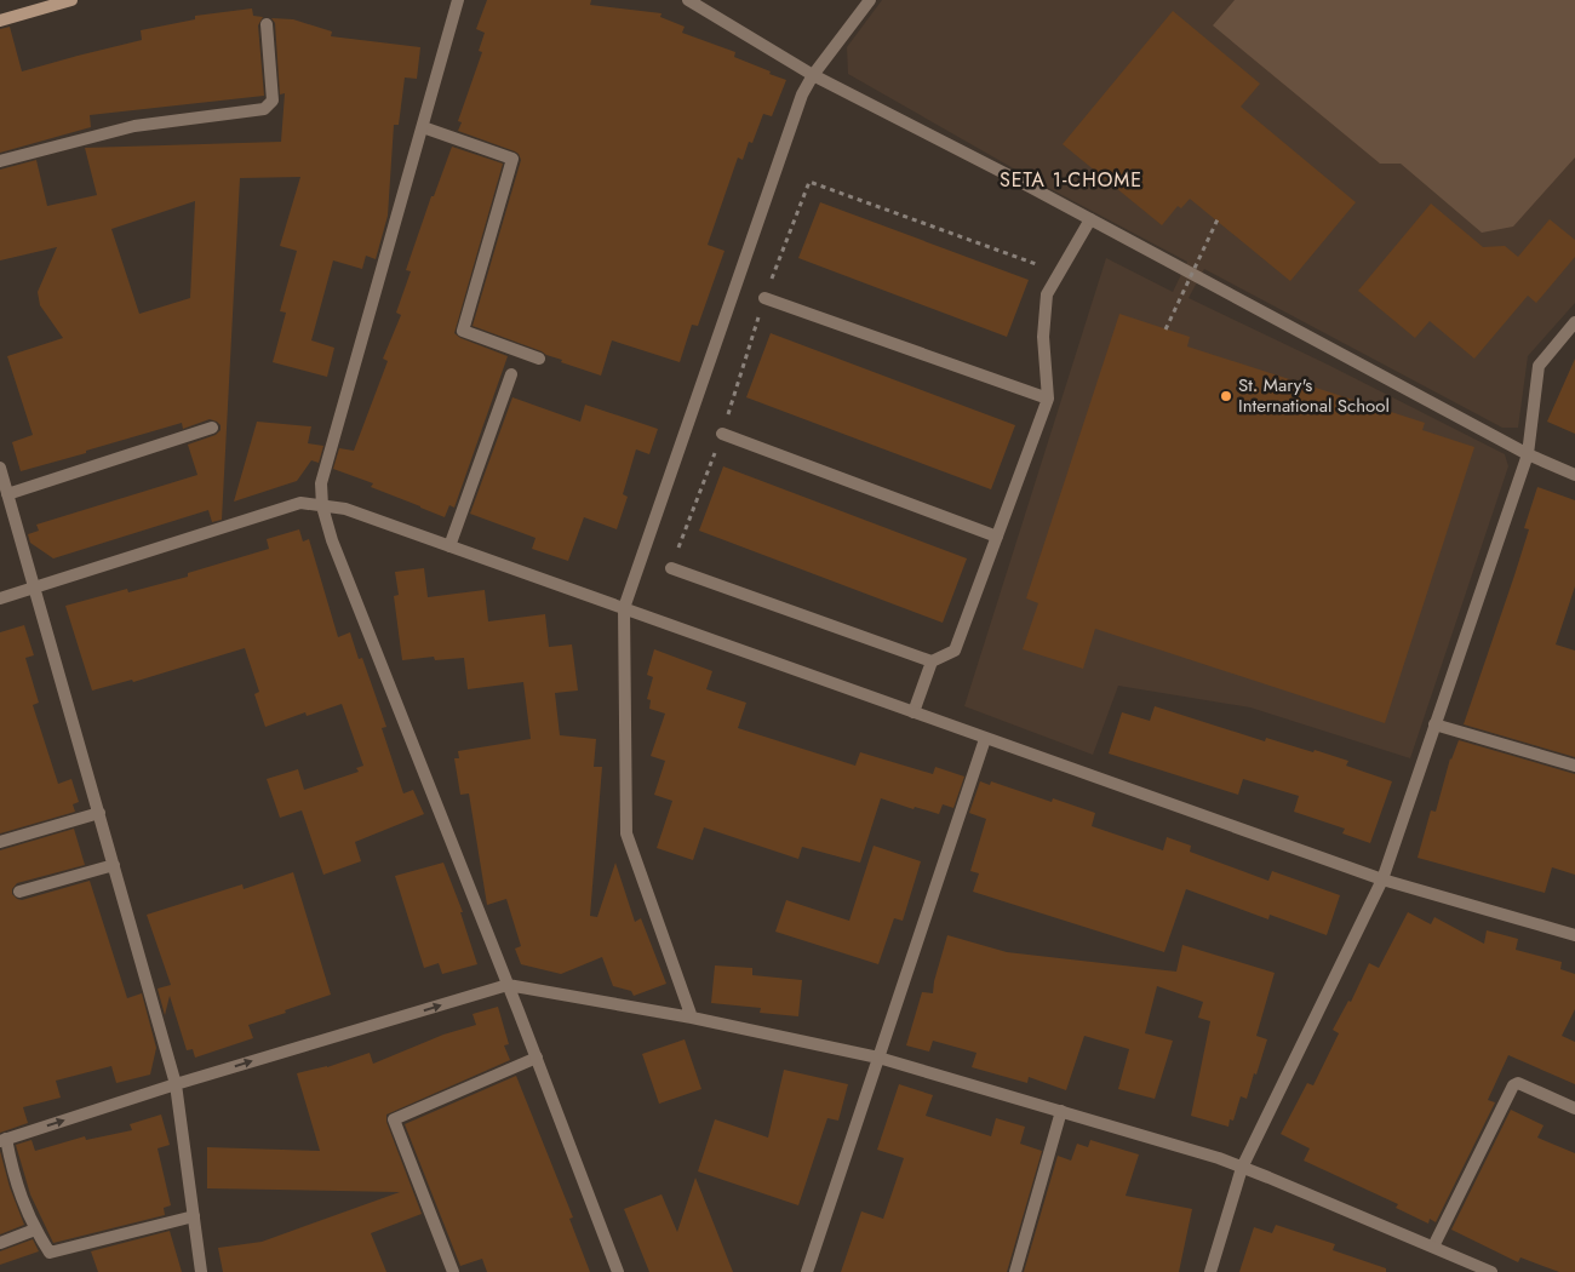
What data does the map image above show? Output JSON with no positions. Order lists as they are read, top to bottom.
{
  "districts": ["SETA 1-CHOME"],
  "places": ["St. Mary's International School"]
}
